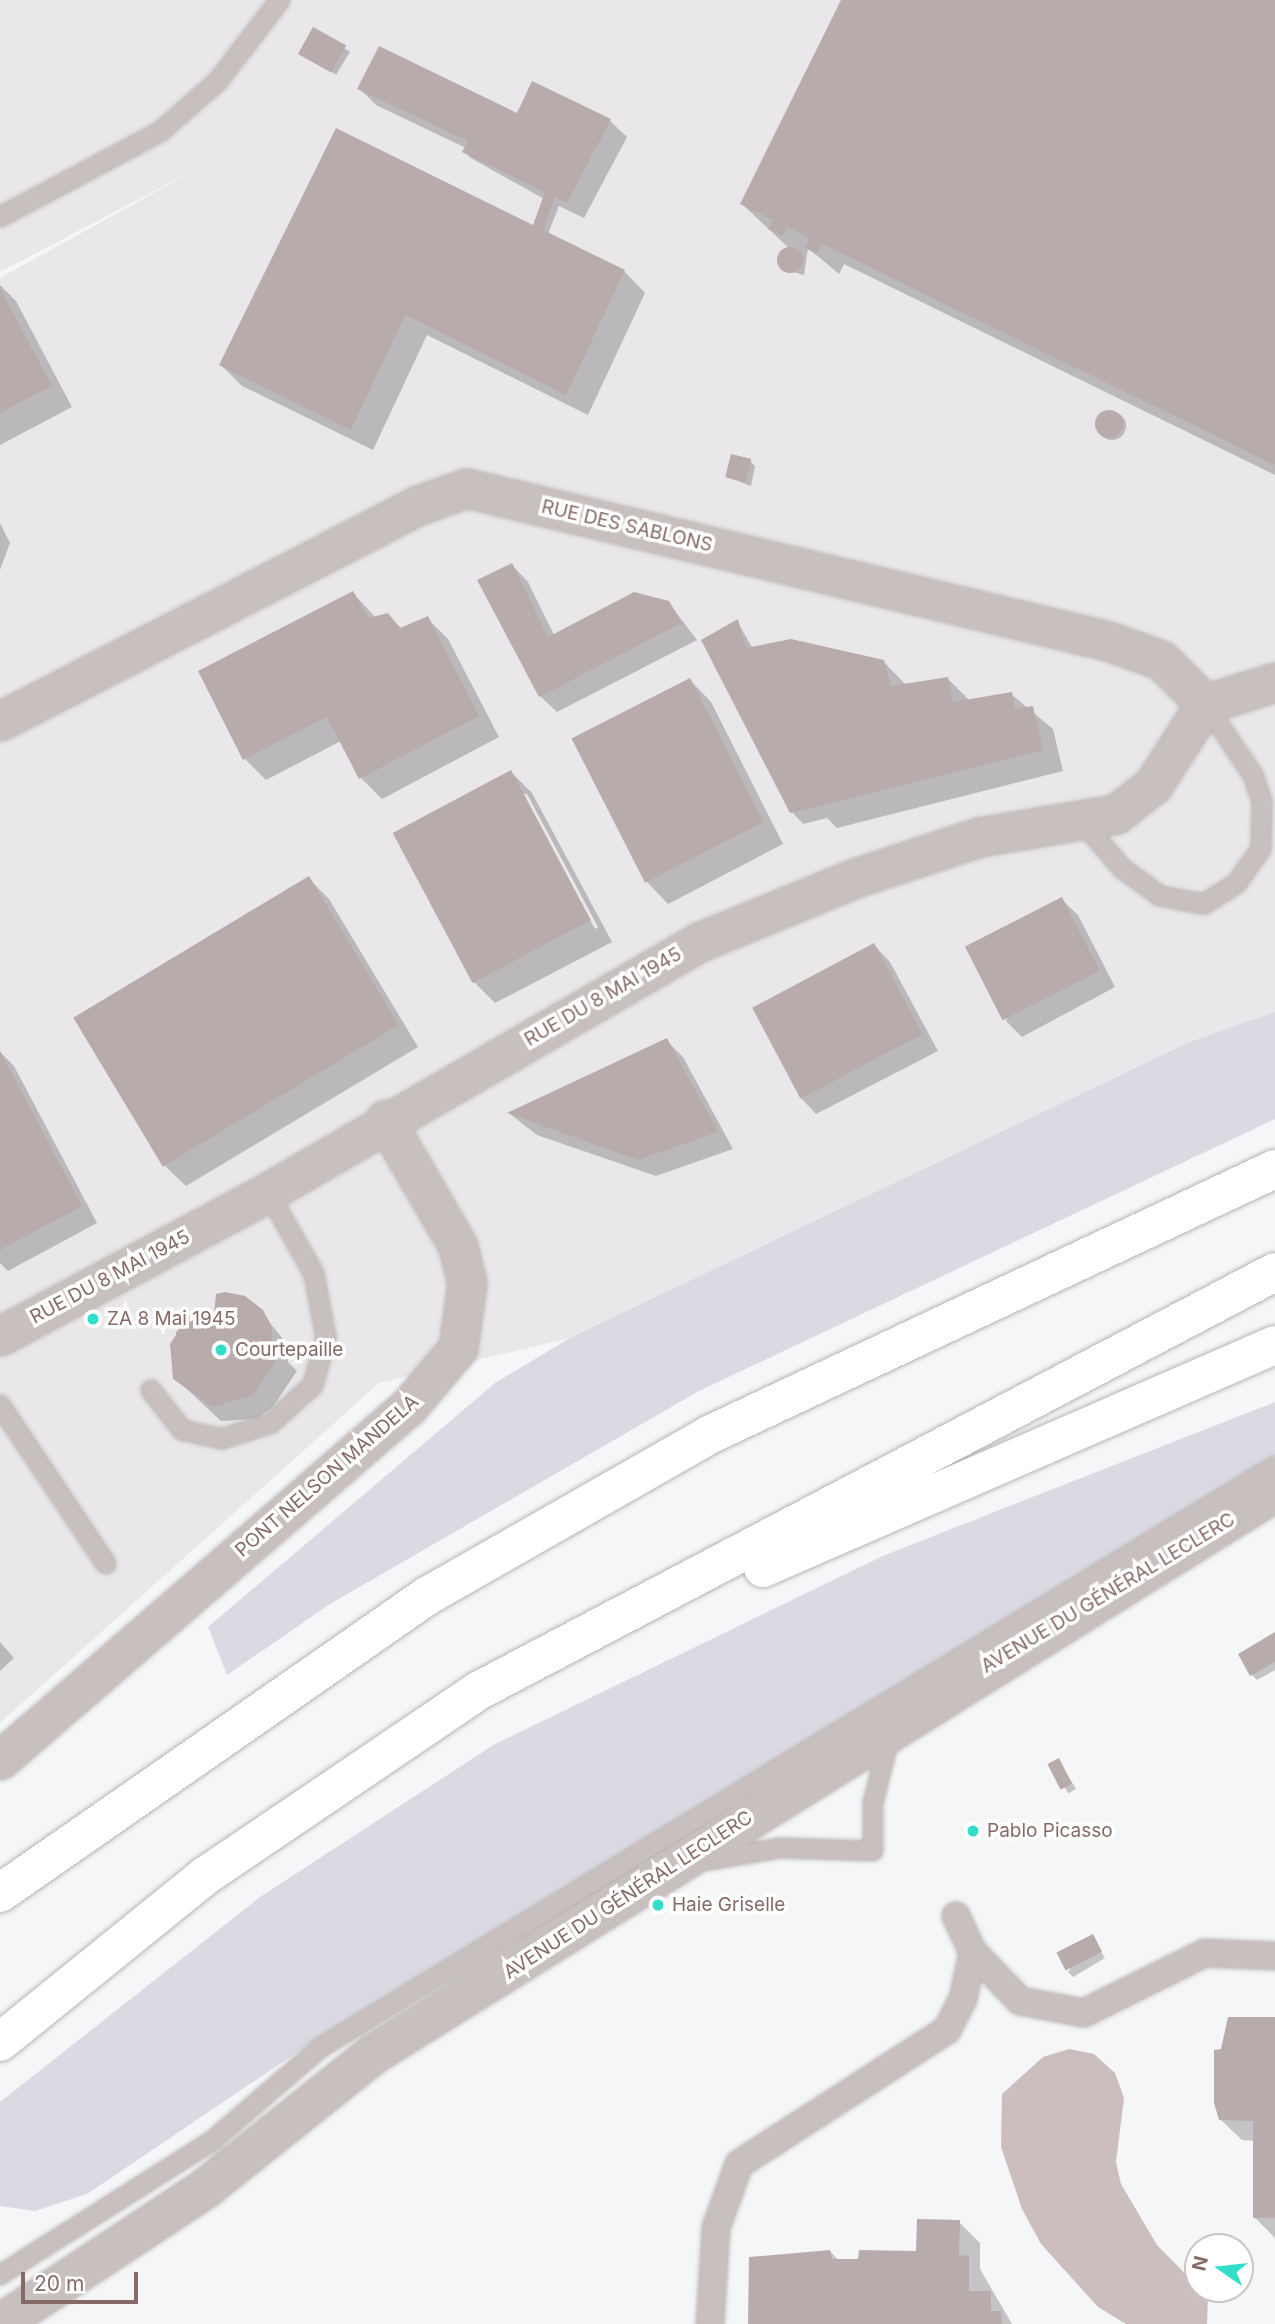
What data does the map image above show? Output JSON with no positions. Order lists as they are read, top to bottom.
{
  "streets": {
    "street": [
      "RUE DES SABLONS",
      "RUE DU 8 MAI 1945",
      "PONT NELSON MANDELA",
      "AVENUE DU GÉNÉRAL LECLERC"
    ]
  },
  "crossings": [
    ["RUE DES SABLONS", "RUE DU 8 MAI 1945"],
    ["RUE DU 8 MAI 1945", "PONT NELSON MANDELA"]
  ],
  "places": [
    "ZA 8 Mai 1945",
    "Courtepaille",
    "Pablo Picasso",
    "Haie Griselle"
  ],
  "scale_bar": "20 m",
  "north": "left"
}
